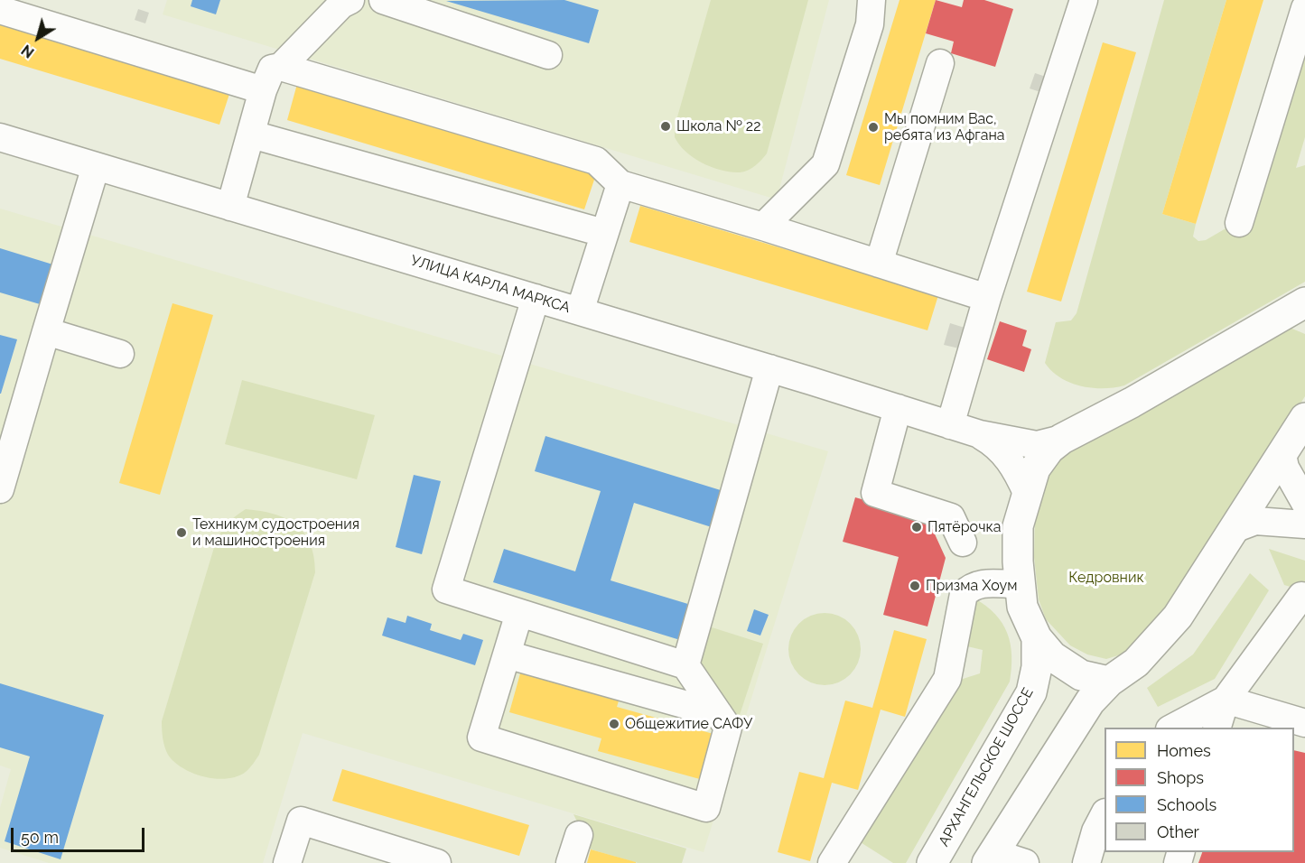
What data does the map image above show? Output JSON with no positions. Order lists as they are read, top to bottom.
{
  "streets": {
    "main road": ["АРХАНГЕЛЬСКОЕ ШОССЕ"],
    "street": ["УЛИЦА КАРЛА МАРКСА"]
  },
  "parks": ["Кедровник"],
  "places": [
    "Школа № 22",
    "Мы помним Вас, ребята из Афгана",
    "Пятёрочка",
    "Техникум судостроения и машиностроения",
    "Призма Хоум",
    "Общежитие САФУ"
  ],
  "legend": [
    "Homes",
    "Shops",
    "Schools",
    "Other"
  ],
  "scale_bar": "50 m",
  "north": "bottom left"
}
